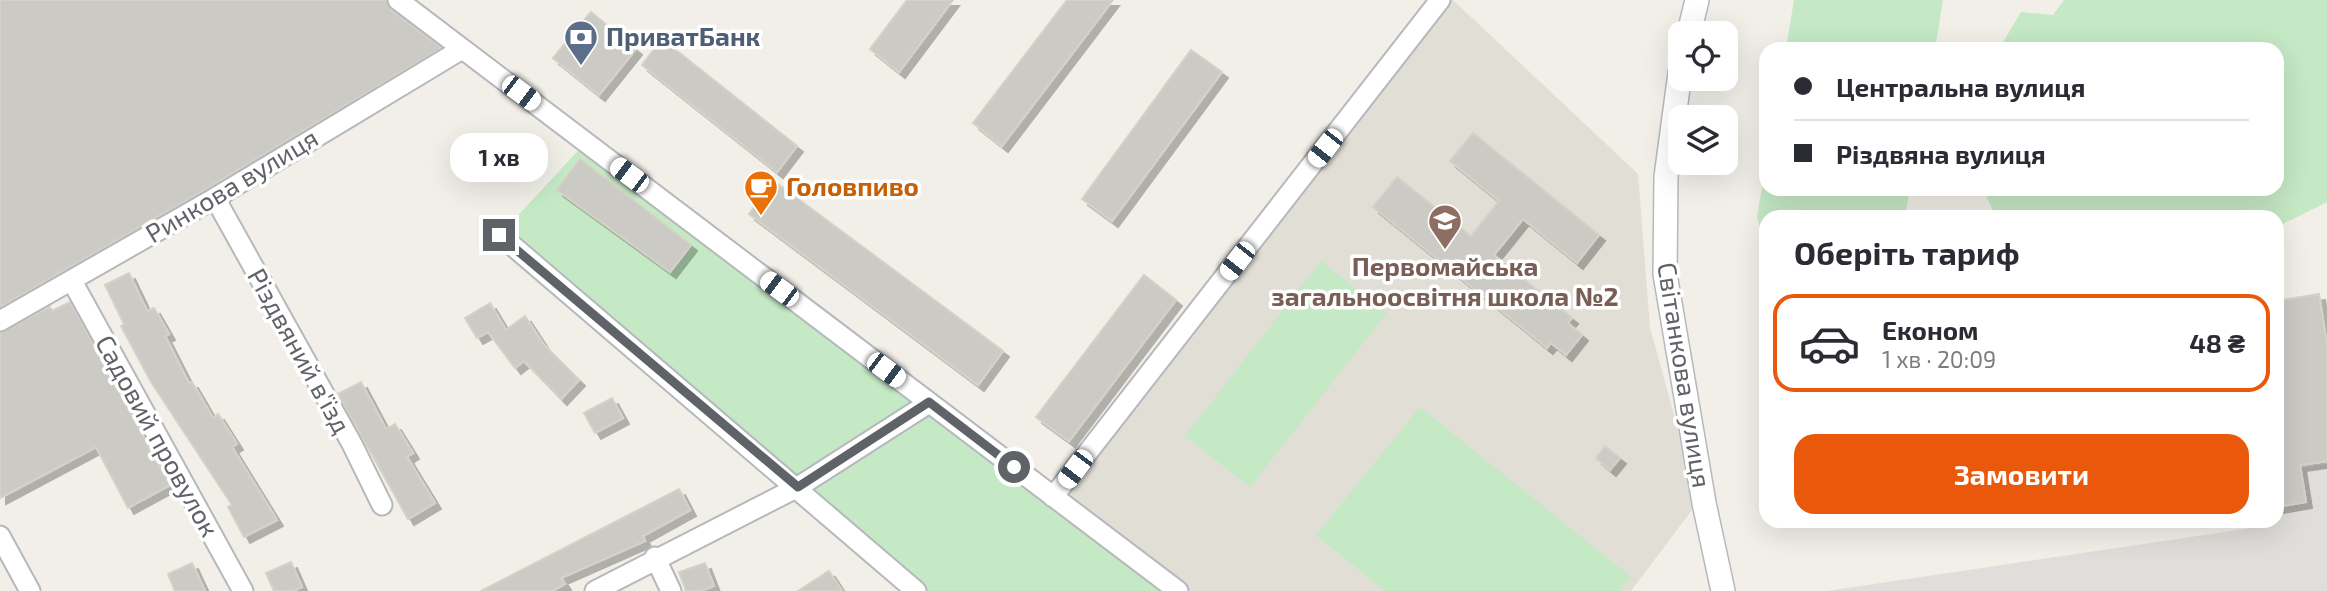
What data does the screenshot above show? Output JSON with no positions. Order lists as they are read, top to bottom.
{
  "streets": {
    "street": [
      "Ринкова вулиця",
      "Різдвяний в'їзд",
      "Світанкова вулиця",
      "Садовий провулок"
    ]
  },
  "crossings": [
    ["Ринкова вулиця", "Різдвяний в'їзд"],
    ["Ринкова вулиця", "Садовий провулок"]
  ],
  "places": {
    "bank": ["ПриватБанк"],
    "cafe": ["Головпиво"],
    "school or university": ["Первомайська загальноосвітня школа №2"]
  },
  "page": {
    "banner": ["Центральна вулиця", "Різдвяна вулиця"],
    "bubble": "1 хв",
    "heading": "Оберіть тариф",
    "list": [
      {
        "name": "Економ",
        "note": "1 хв · 20:09",
        "value": "48 ₴"
      }
    ],
    "buttons": "Замовити"
  }
}
